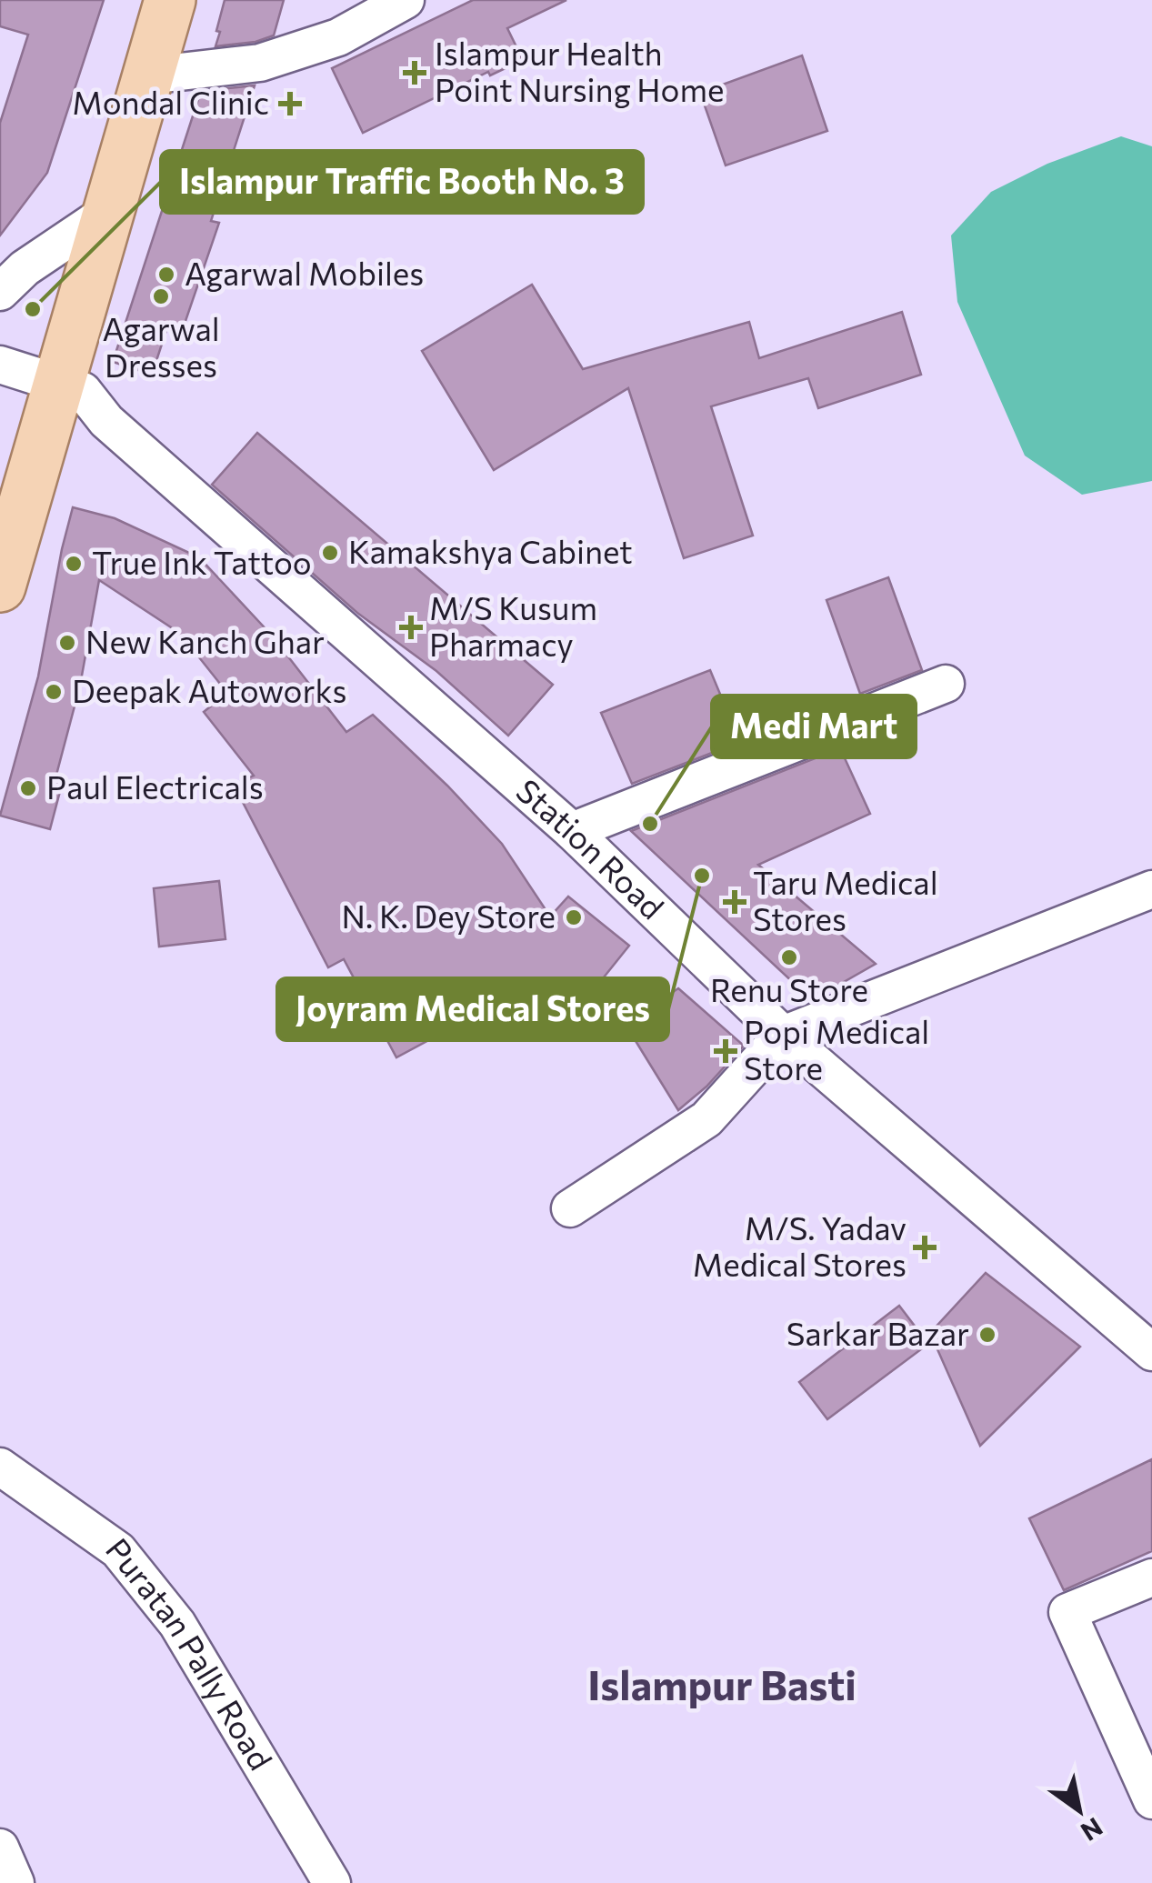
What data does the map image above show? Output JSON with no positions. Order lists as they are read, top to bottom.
{
  "streets": {
    "street": ["Station Road", "Puratan Pally Road"]
  },
  "districts": ["Islampur Basti"],
  "places": {
    "health": [
      "Islampur Health Point Nursing Home",
      "Mondal Clinic",
      "M/S Kusum Pharmacy",
      "Taru Medical Stores",
      "Popi Medical Store",
      "M/S. Yadav Medical Stores"
    ],
    "other": [
      "Agarwal Mobiles",
      "Agarwal Dresses",
      "Islampur Traffic Booth No. 3",
      "Kamakshya Cabinet",
      "True Ink Tattoo",
      "New Kanch Ghar",
      "Deepak Autoworks",
      "Paul Electricals",
      "Medi Mart",
      "Joyram Medical Stores",
      "N. K. Dey Store",
      "Renu Store",
      "Sarkar Bazar"
    ]
  },
  "north": "bottom right"
}
